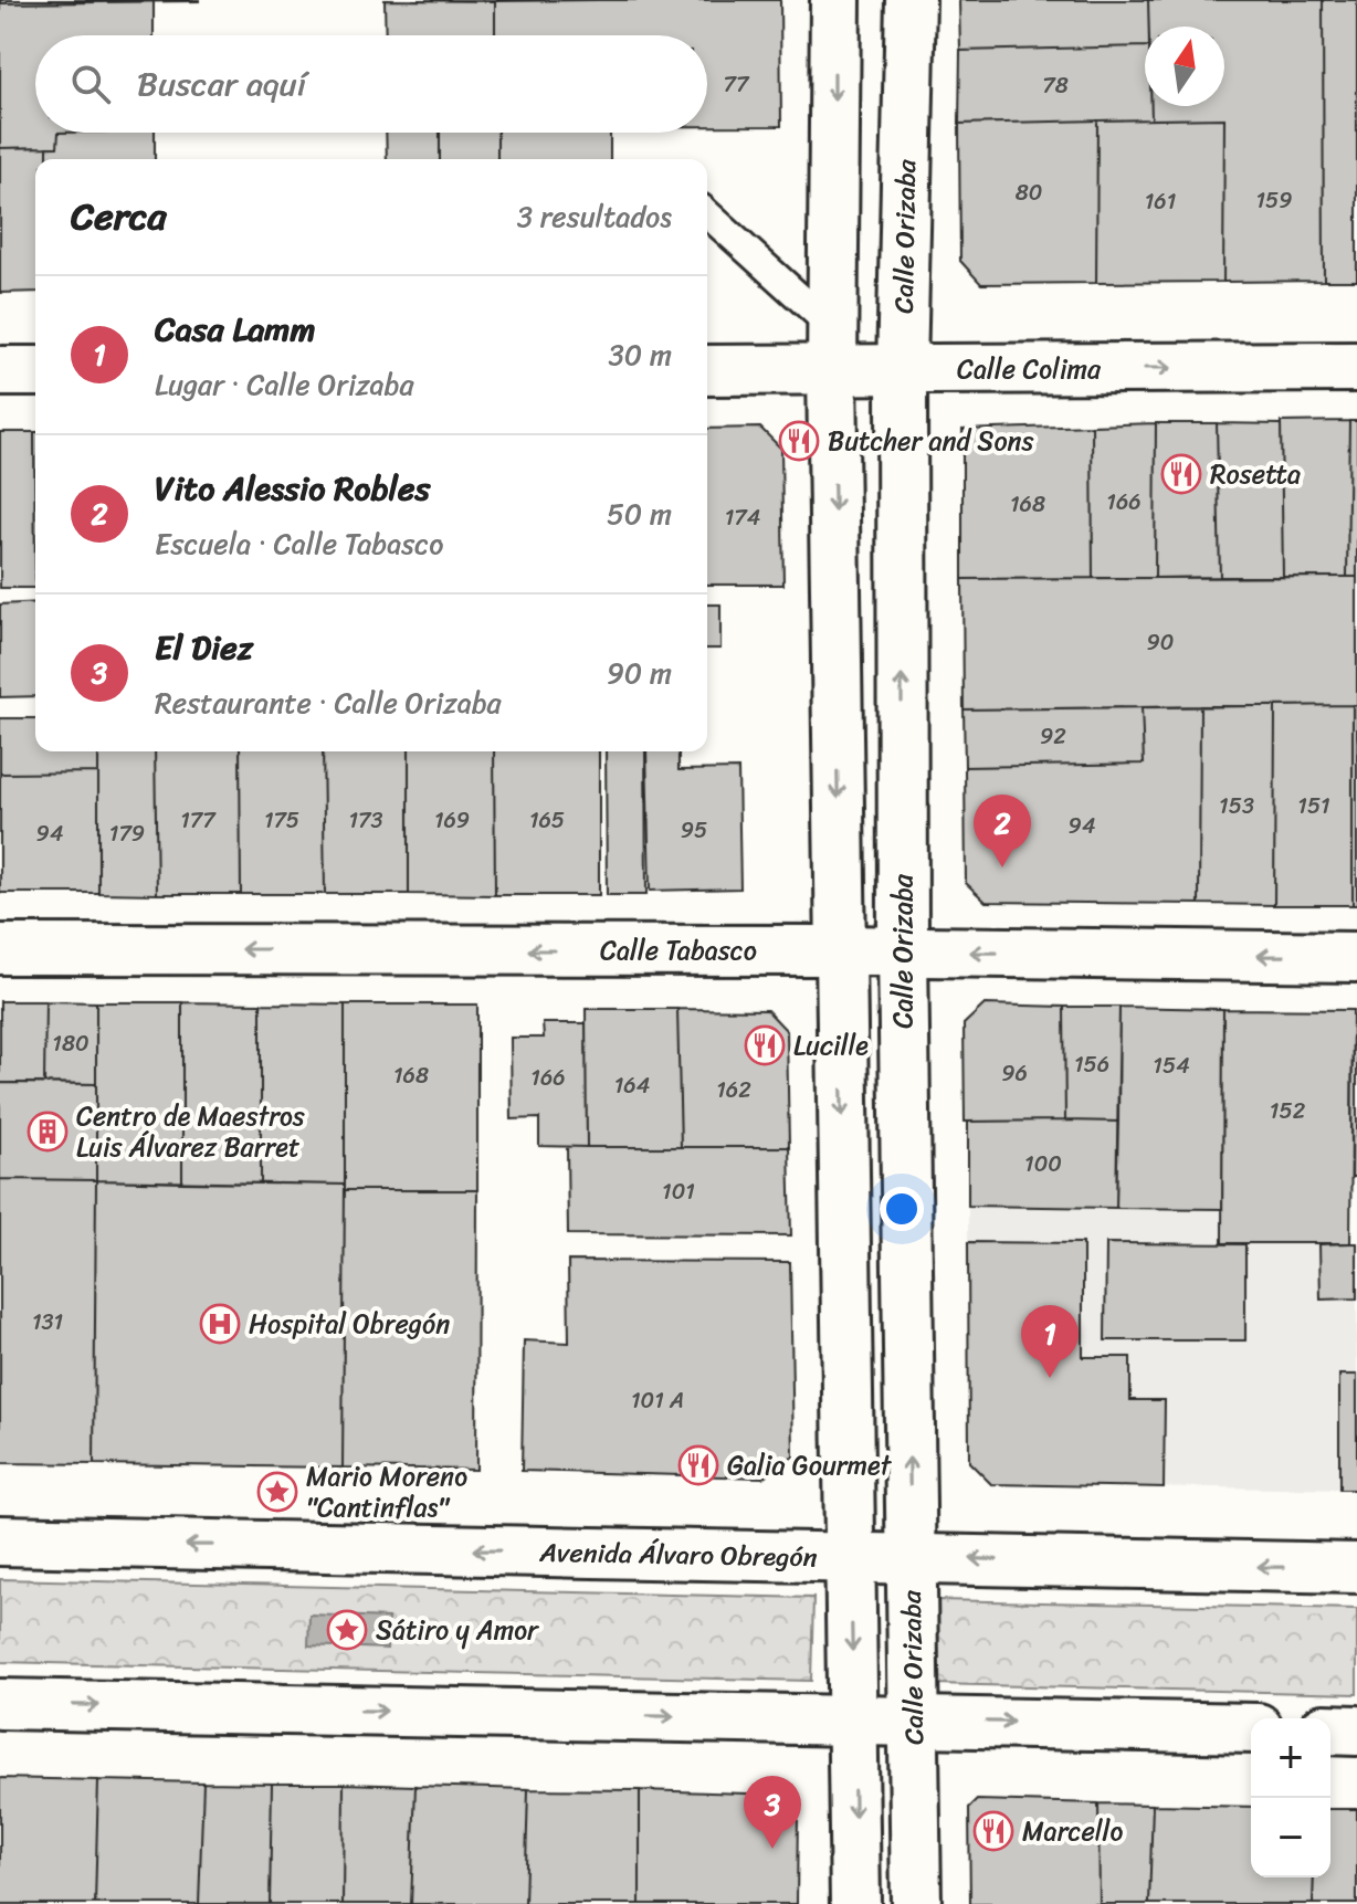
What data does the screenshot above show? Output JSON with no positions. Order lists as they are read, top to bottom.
{
  "streets": {
    "street": [
      "Calle Orizaba",
      "Calle Colima",
      "Calle Tabasco",
      "Avenida Álvaro Obregón"
    ]
  },
  "crossings": [
    ["Calle Orizaba", "Calle Colima"],
    ["Calle Orizaba", "Calle Tabasco"],
    ["Calle Orizaba", "Avenida Álvaro Obregón"]
  ],
  "one_way": ["Calle Colima", "Calle Tabasco"],
  "places": {
    "restaurant": [
      "Butcher and Sons",
      "Rosetta",
      "Lucille",
      "Galia Gourmet",
      "Marcello"
    ],
    "building": ["Centro de Maestros Luis Álvarez Barret"],
    "hospital": ["Hospital Obregón"],
    "place": ["Mario Moreno \"Cantinflas\"", "Sátiro y Amor"]
  },
  "house_numbers": [
    "77",
    "78",
    "80",
    "159",
    "161",
    "166",
    "168",
    "174",
    "90",
    "92",
    "153",
    "151",
    "177",
    "175",
    "173",
    "169",
    "165",
    "94",
    "95",
    "94",
    "179",
    "180",
    "156",
    "154",
    "96",
    "168",
    "166",
    "164",
    "162",
    "152",
    "100",
    "101",
    "131",
    "101 A"
  ],
  "north": "top",
  "page": {
    "search": "Buscar aquí",
    "heading": ["Cerca", "3 resultados"],
    "list": [
      {
        "mark": "1",
        "name": "Casa Lamm",
        "note": "Lugar · Calle Orizaba",
        "value": "30 m"
      },
      {
        "mark": "2",
        "name": "Vito Alessio Robles",
        "note": "Escuela · Calle Tabasco",
        "value": "50 m"
      },
      {
        "mark": "3",
        "name": "El Diez",
        "note": "Restaurante · Calle Orizaba",
        "value": "90 m"
      }
    ],
    "pins": ["2", "1", "3"],
    "map_buttons": ["+", "−"]
  }
}
